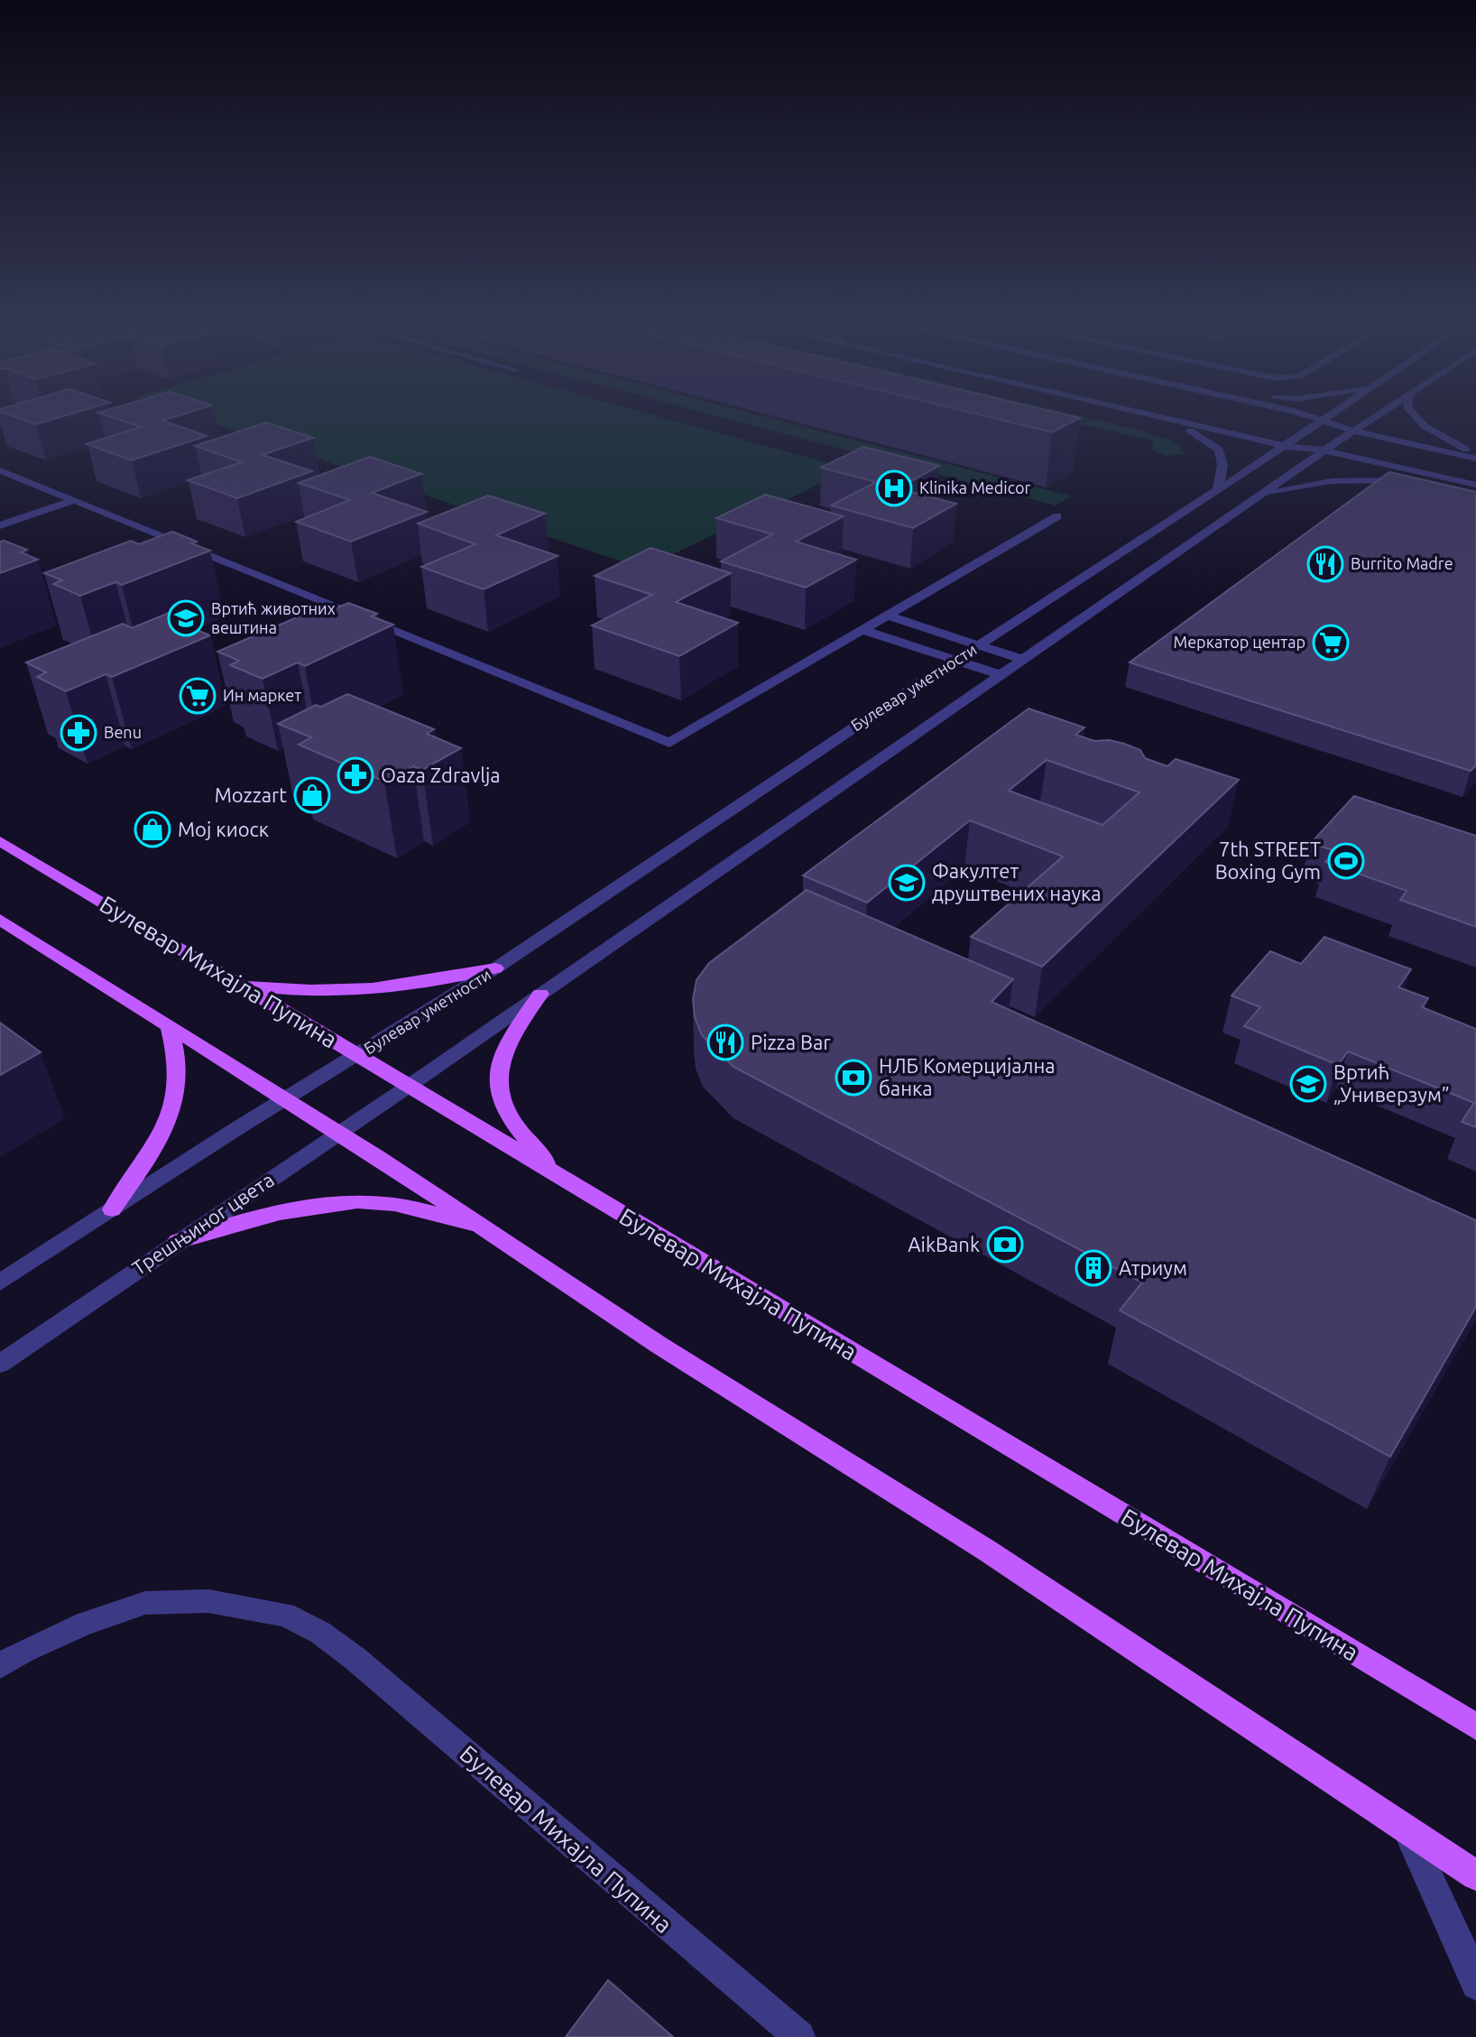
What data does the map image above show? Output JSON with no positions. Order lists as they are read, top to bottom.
{
  "streets": {
    "main road": ["Булевар Михајла Пупина"],
    "street": ["Булевар уметности", "Трешњиног цвета"]
  },
  "crossings": [
    ["Булевар уметности", "Булевар Михајла Пупина"],
    ["Булевар уметности", "Трешњиног цвета"],
    ["Булевар Михајла Пупина", "Трешњиног цвета"]
  ],
  "places": {
    "hospital": ["Klinika Medicor"],
    "restaurant": ["Burrito Madre", "Pizza Bar"],
    "school or university": ["Вртић животних вештина", "Факултет друштвених наука", "Вртић „Универзум”"],
    "supermarket": ["Меркатор центар", "Ин маркет"],
    "pharmacy": ["Benu", "Oaza Zdravlja"],
    "shop": ["Mozzart", "Мој киоск"],
    "sports": ["7th STREET Boxing Gym"],
    "bank": ["НЛБ Комерцијална банка", "AikBank"],
    "building": ["Атриум"]
  }
}
